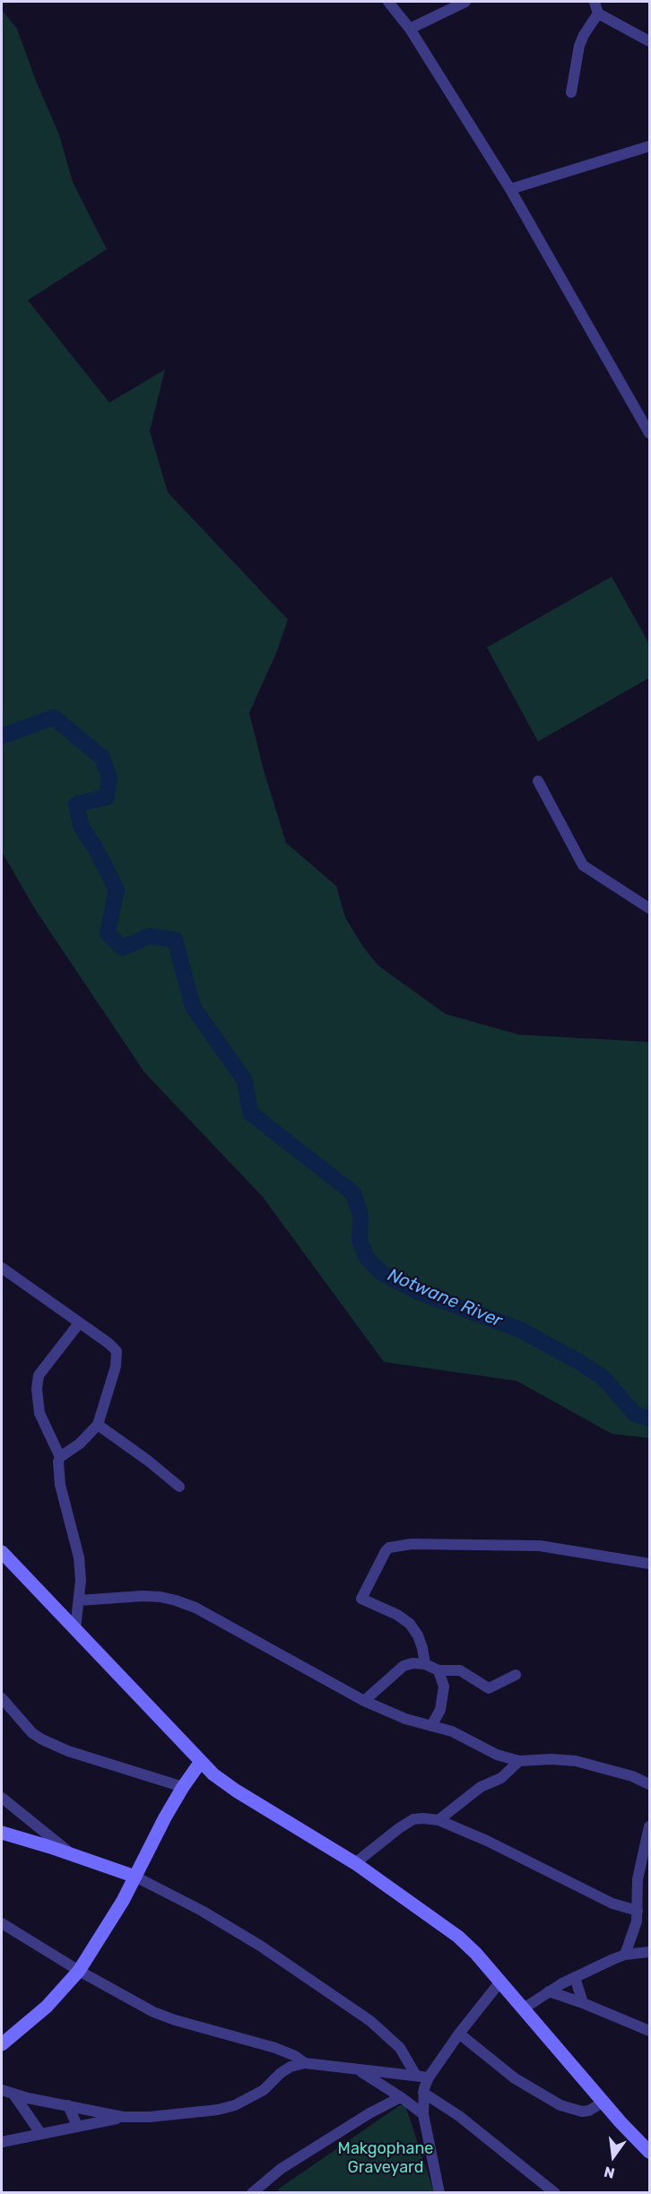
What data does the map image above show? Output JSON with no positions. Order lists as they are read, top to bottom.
{
  "water": ["Notwane River"],
  "parks": ["Makgophane Graveyard"],
  "north": "bottom"
}
